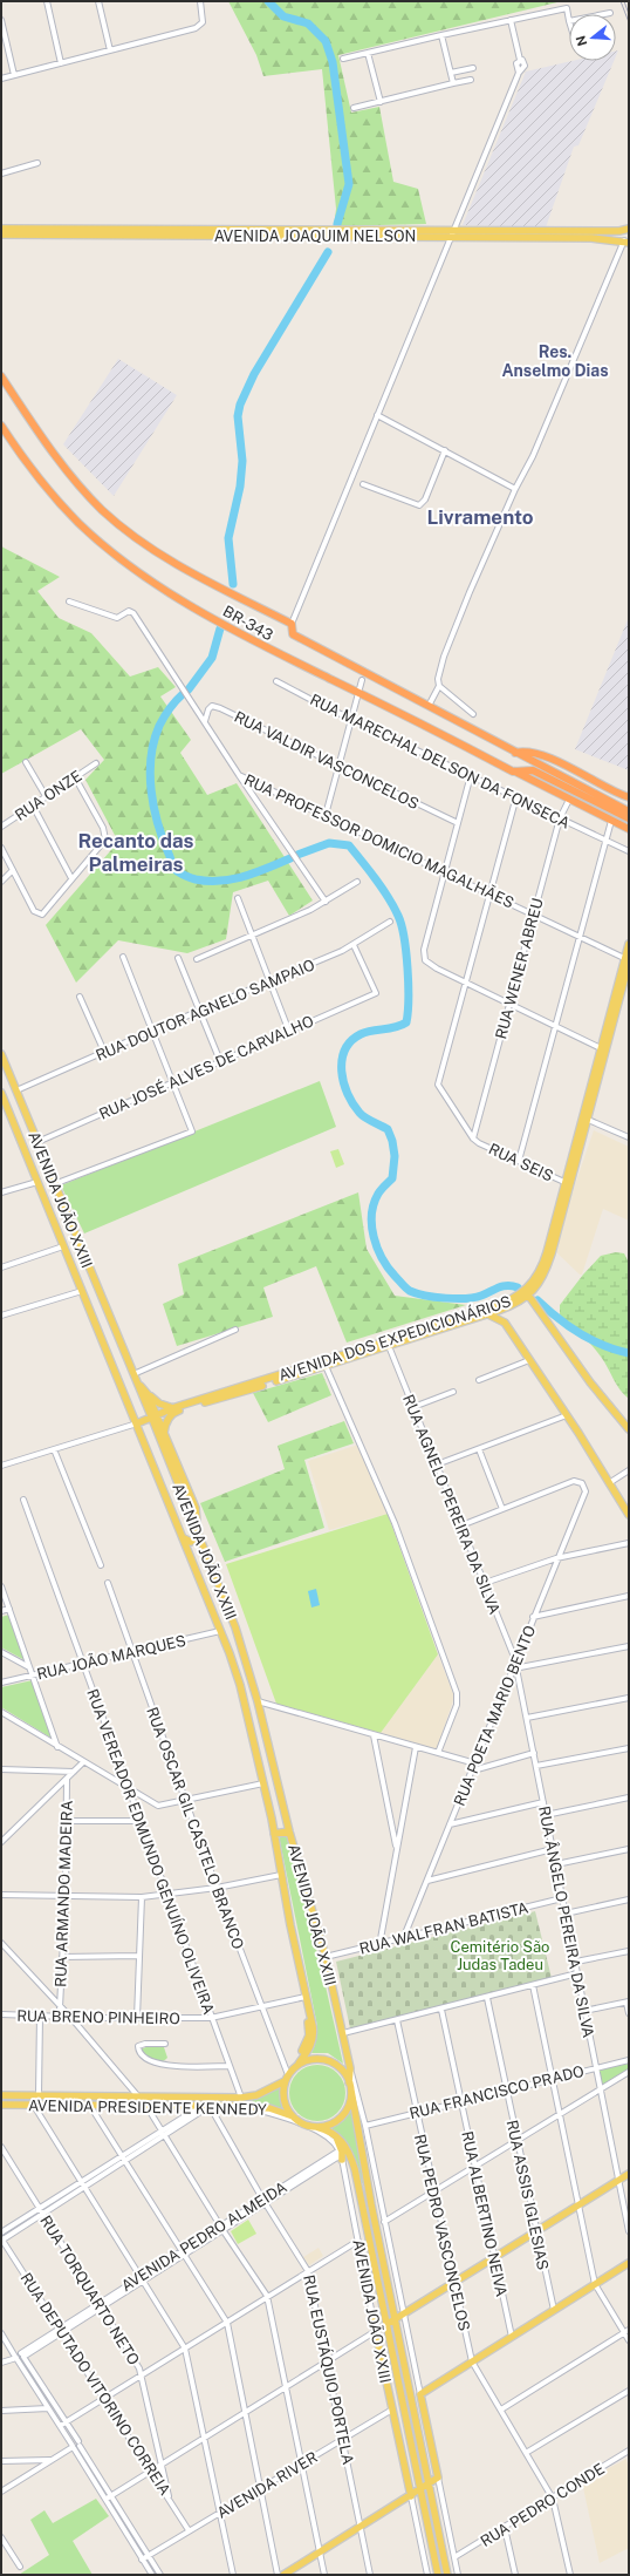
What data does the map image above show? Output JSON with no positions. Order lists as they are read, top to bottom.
{
  "streets": {
    "highway": ["BR-343"],
    "main road": [
      "AVENIDA JOAQUIM NELSON",
      "AVENIDA JOÃO XXIII",
      "AVENIDA DOS EXPEDICIONÁRIOS",
      "AVENIDA PRESIDENTE KENNEDY"
    ],
    "street": [
      "RUA VALDIR VASCONCELOS",
      "RUA MARECHAL DELSON DA FONSECA",
      "RUA ONZE",
      "RUA PROFESSOR DOMICIO MAGALHÃES",
      "RUA WENER ABREU",
      "RUA DOUTOR AGNELO SAMPAIO",
      "RUA JOSÉ ALVES DE CARVALHO",
      "RUA SEIS",
      "RUA AGNELO PEREIRA DA SILVA",
      "RUA JOÃO MARQUES",
      "RUA POETA MARIO BENTO",
      "RUA OSCAR GIL CASTELO BRANCO",
      "RUA VEREADOR EDMUNDO GENUÍNO OLIVEIRA",
      "RUA ARMANDO MADEIRA",
      "RUA ÂNGELO PEREIRA DA SILVA",
      "RUA WALFRAN BATISTA",
      "RUA BRENO PINHEIRO",
      "RUA FRANCISCO PRADO",
      "RUA ASSIS IGLESIAS",
      "RUA ALBERTINO NEIVA",
      "RUA PEDRO VASCONCELOS",
      "AVENIDA PEDRO ALMEIDA",
      "RUA TORQUARTO NETO",
      "RUA EUSTÁQUIO PORTELA",
      "RUA DEPUTADO VITORINO CORREIA",
      "AVENIDA RIVER",
      "RUA PEDRO CONDE"
    ]
  },
  "crossings": [
    ["BR-343", "RUA WENER ABREU"],
    ["RUA VALDIR VASCONCELOS", "RUA PROFESSOR DOMICIO MAGALHÃES"],
    ["RUA MARECHAL DELSON DA FONSECA", "RUA WENER ABREU"],
    ["RUA PROFESSOR DOMICIO MAGALHÃES", "RUA WENER ABREU"],
    ["RUA PROFESSOR DOMICIO MAGALHÃES", "AVENIDA DOS EXPEDICIONÁRIOS"],
    ["RUA WENER ABREU", "RUA SEIS"],
    ["RUA DOUTOR AGNELO SAMPAIO", "RUA JOSÉ ALVES DE CARVALHO"],
    ["RUA DOUTOR AGNELO SAMPAIO", "AVENIDA JOÃO XXIII"],
    ["RUA JOSÉ ALVES DE CARVALHO", "AVENIDA JOÃO XXIII"],
    ["RUA SEIS", "AVENIDA DOS EXPEDICIONÁRIOS"],
    ["AVENIDA JOÃO XXIII", "AVENIDA DOS EXPEDICIONÁRIOS"],
    ["AVENIDA JOÃO XXIII", "RUA JOÃO MARQUES"],
    ["AVENIDA JOÃO XXIII", "RUA WALFRAN BATISTA"],
    ["AVENIDA JOÃO XXIII", "RUA BRENO PINHEIRO"],
    ["AVENIDA JOÃO XXIII", "RUA FRANCISCO PRADO"],
    ["AVENIDA JOÃO XXIII", "AVENIDA PRESIDENTE KENNEDY"],
    ["AVENIDA JOÃO XXIII", "AVENIDA PEDRO ALMEIDA"],
    ["AVENIDA JOÃO XXIII", "AVENIDA RIVER"],
    ["AVENIDA DOS EXPEDICIONÁRIOS", "RUA AGNELO PEREIRA DA SILVA"],
    ["RUA AGNELO PEREIRA DA SILVA", "RUA POETA MARIO BENTO"],
    ["RUA JOÃO MARQUES", "RUA OSCAR GIL CASTELO BRANCO"],
    ["RUA JOÃO MARQUES", "RUA VEREADOR EDMUNDO GENUÍNO OLIVEIRA"],
    ["RUA POETA MARIO BENTO", "RUA ÂNGELO PEREIRA DA SILVA"],
    ["RUA POETA MARIO BENTO", "RUA WALFRAN BATISTA"],
    ["RUA OSCAR GIL CASTELO BRANCO", "RUA BRENO PINHEIRO"],
    ["RUA VEREADOR EDMUNDO GENUÍNO OLIVEIRA", "RUA BRENO PINHEIRO"],
    ["RUA VEREADOR EDMUNDO GENUÍNO OLIVEIRA", "AVENIDA PRESIDENTE KENNEDY"],
    ["RUA ÂNGELO PEREIRA DA SILVA", "RUA WALFRAN BATISTA"],
    ["RUA ÂNGELO PEREIRA DA SILVA", "RUA FRANCISCO PRADO"],
    ["RUA FRANCISCO PRADO", "RUA ASSIS IGLESIAS"],
    ["RUA FRANCISCO PRADO", "RUA ALBERTINO NEIVA"],
    ["RUA FRANCISCO PRADO", "RUA PEDRO VASCONCELOS"],
    ["AVENIDA PRESIDENTE KENNEDY", "RUA EUSTÁQUIO PORTELA"],
    ["RUA PEDRO VASCONCELOS", "RUA PEDRO CONDE"],
    ["AVENIDA PEDRO ALMEIDA", "RUA TORQUARTO NETO"],
    ["AVENIDA PEDRO ALMEIDA", "RUA EUSTÁQUIO PORTELA"],
    ["AVENIDA PEDRO ALMEIDA", "RUA DEPUTADO VITORINO CORREIA"],
    ["RUA TORQUARTO NETO", "RUA DEPUTADO VITORINO CORREIA"],
    ["RUA EUSTÁQUIO PORTELA", "AVENIDA RIVER"],
    ["RUA DEPUTADO VITORINO CORREIA", "AVENIDA RIVER"]
  ],
  "districts": ["Res. Anselmo Dias", "Livramento", "Recanto das Palmeiras"],
  "parks": ["Cemitério São Judas Tadeu"],
  "north": "left"
}
